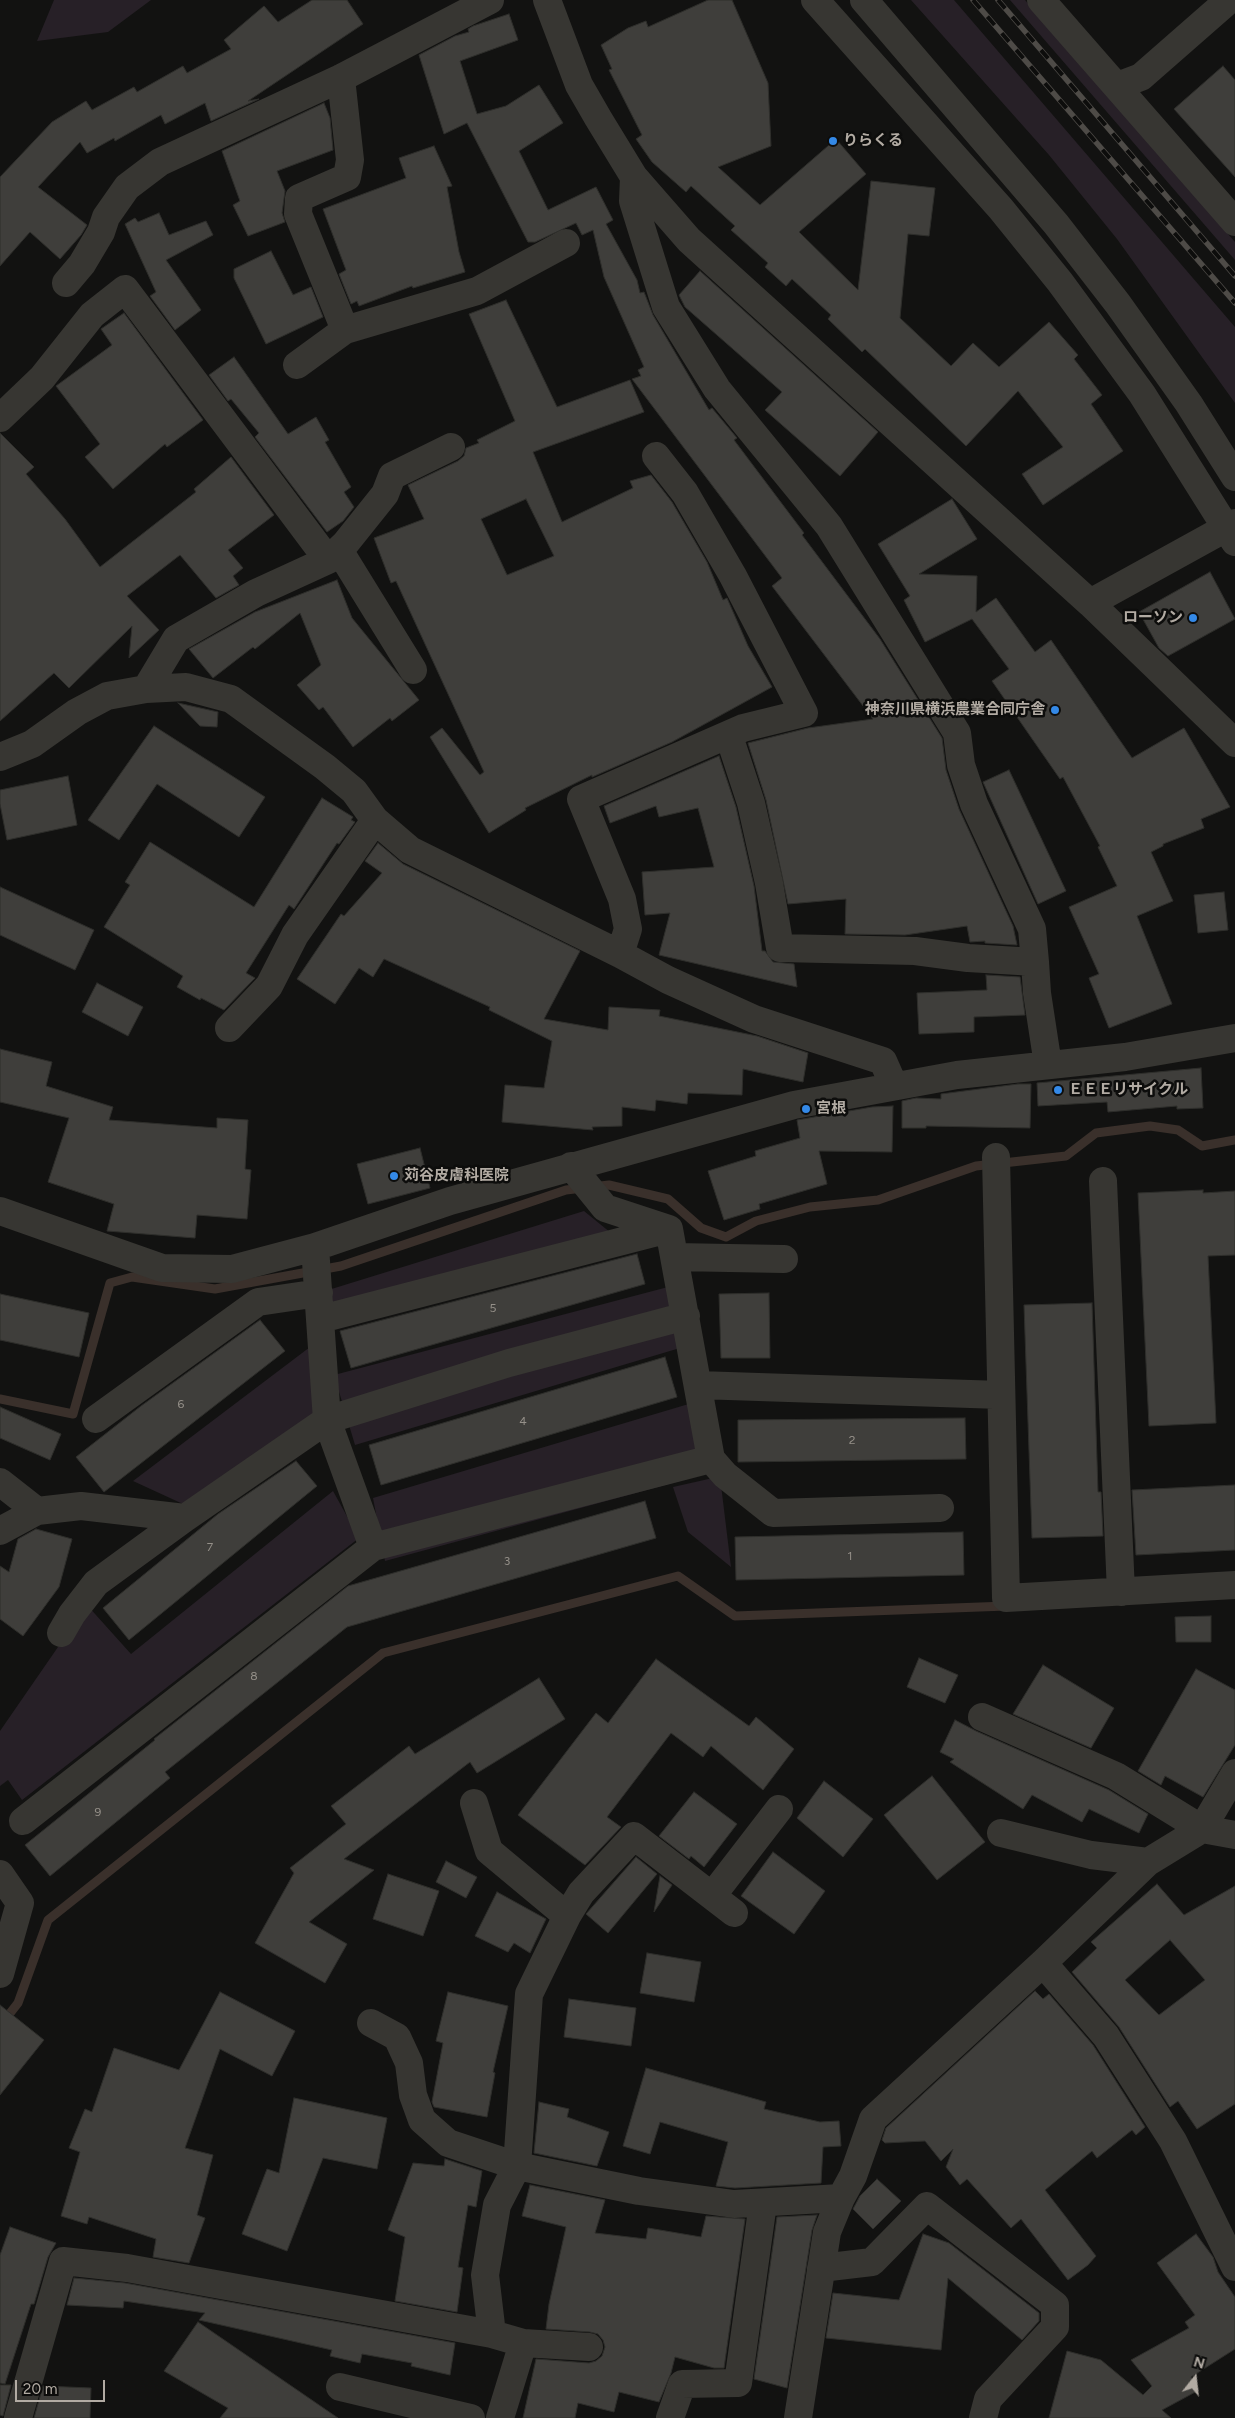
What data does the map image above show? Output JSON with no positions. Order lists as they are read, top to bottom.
{
  "places": [
    "りらくる",
    "ローソン",
    "神奈川県横浜農業合同庁舎",
    "ＥＥＥリサイクル",
    "宮根",
    "苅谷皮膚科医院"
  ],
  "house_numbers": [
    "5",
    "6",
    "4",
    "2",
    "7",
    "1",
    "3",
    "8",
    "9"
  ],
  "scale_bar": "20 m",
  "north": "top"
}
